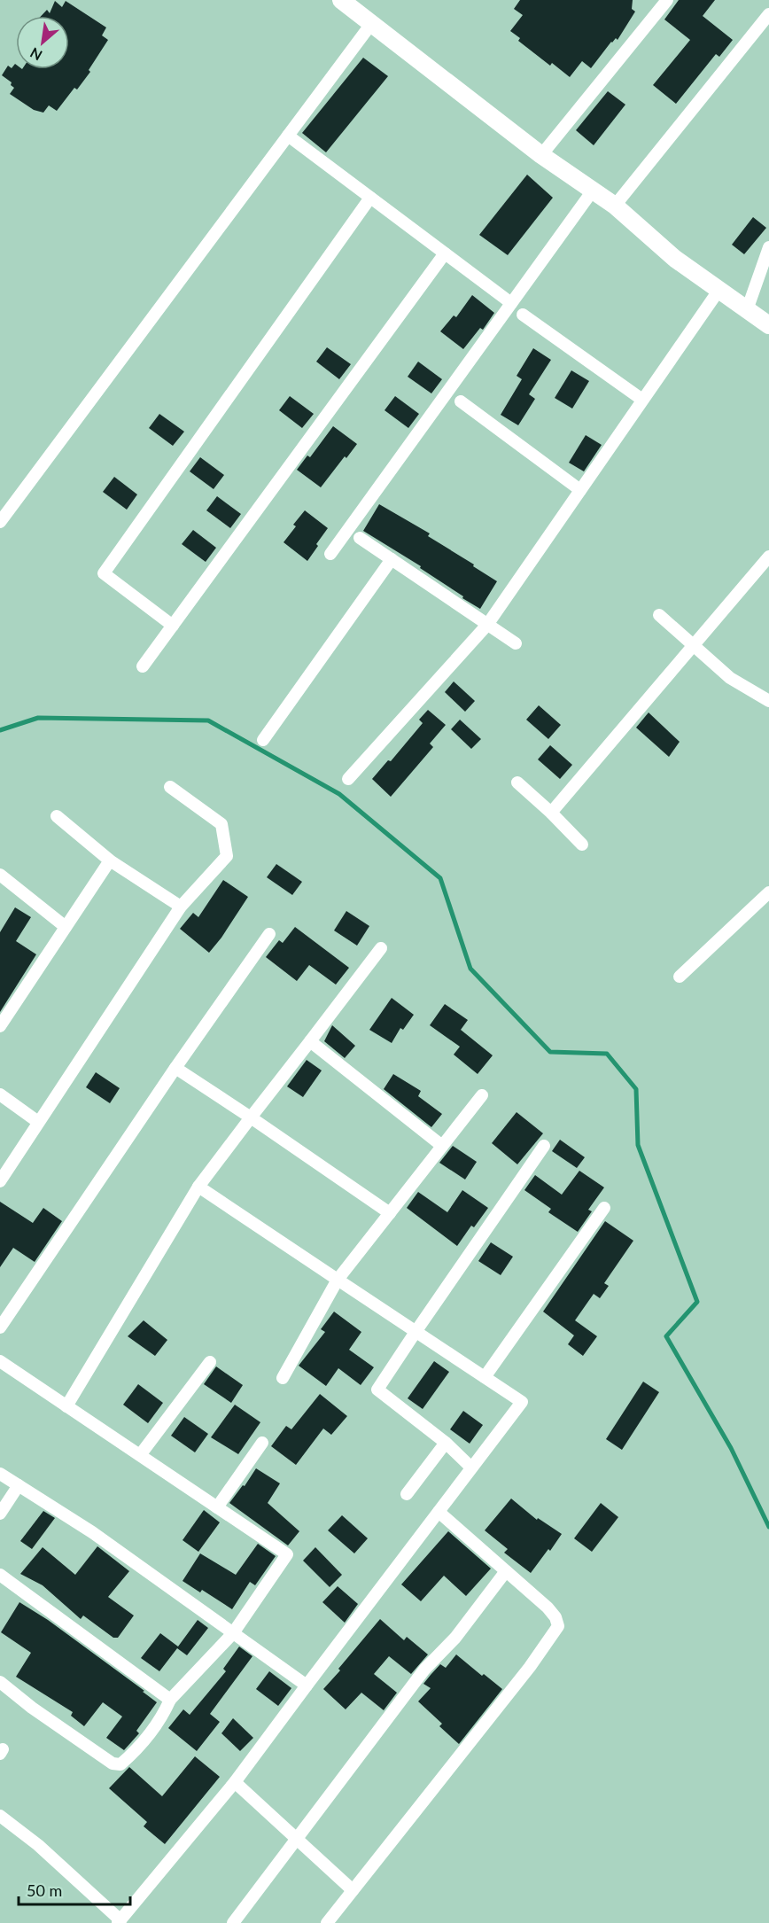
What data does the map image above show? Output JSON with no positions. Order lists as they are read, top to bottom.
{
  "scale_bar": "50 m",
  "north": "bottom left"
}
